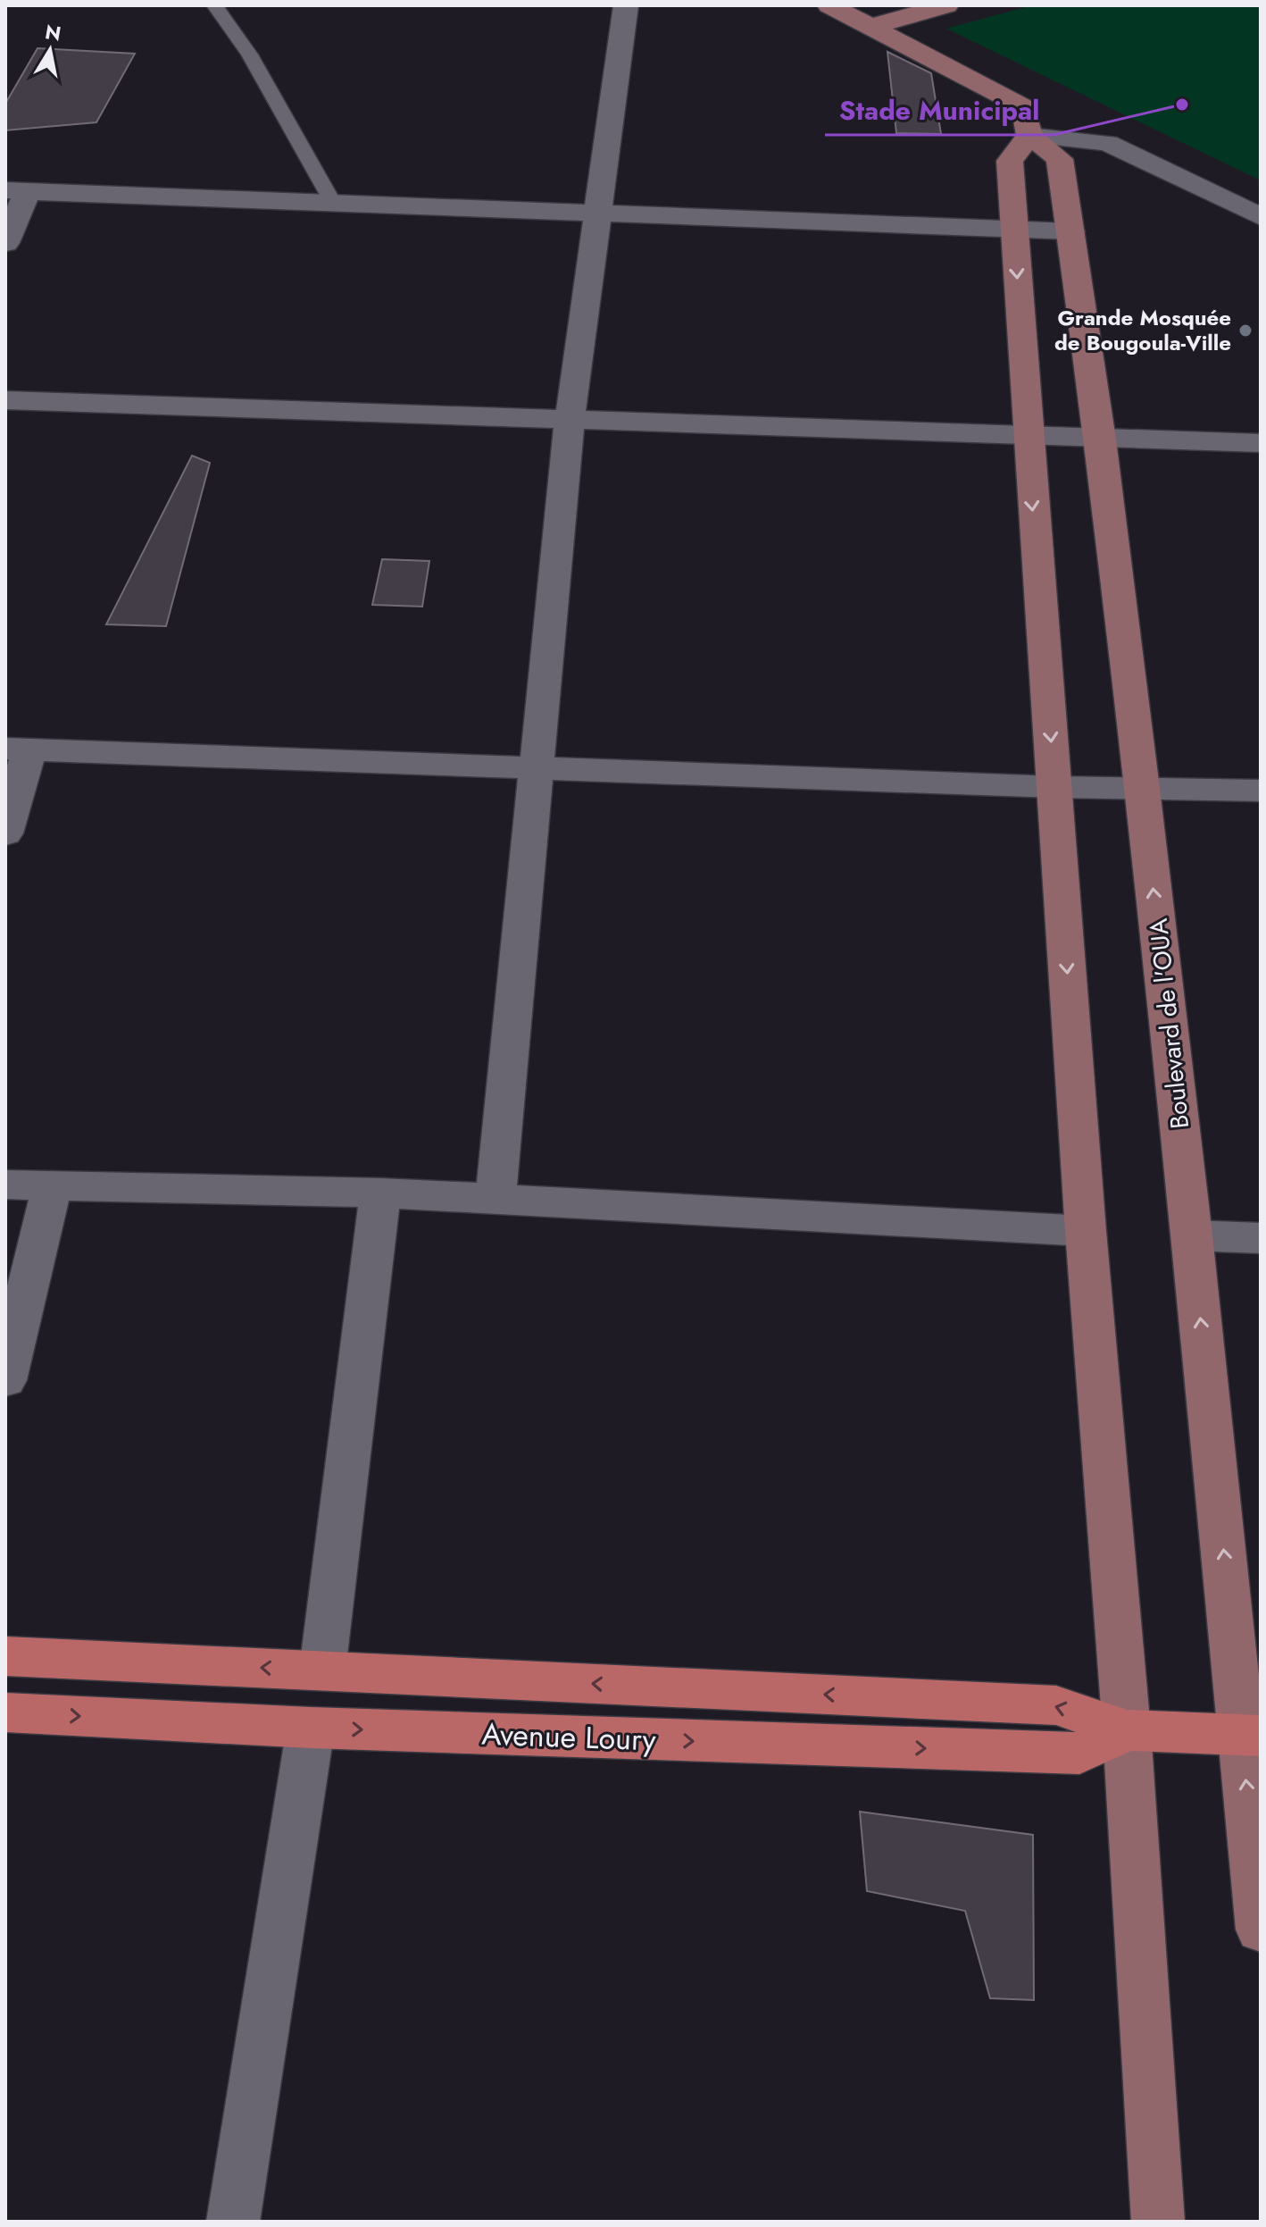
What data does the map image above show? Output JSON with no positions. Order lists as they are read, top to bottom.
{
  "streets": {
    "main road": ["Boulevard de l'OUA", "Avenue Loury"]
  },
  "crossings": [
    ["Boulevard de l'OUA", "Avenue Loury"]
  ],
  "places": ["Stade Municipal", "Grande Mosquée de Bougoula-Ville"],
  "north": "top"
}
